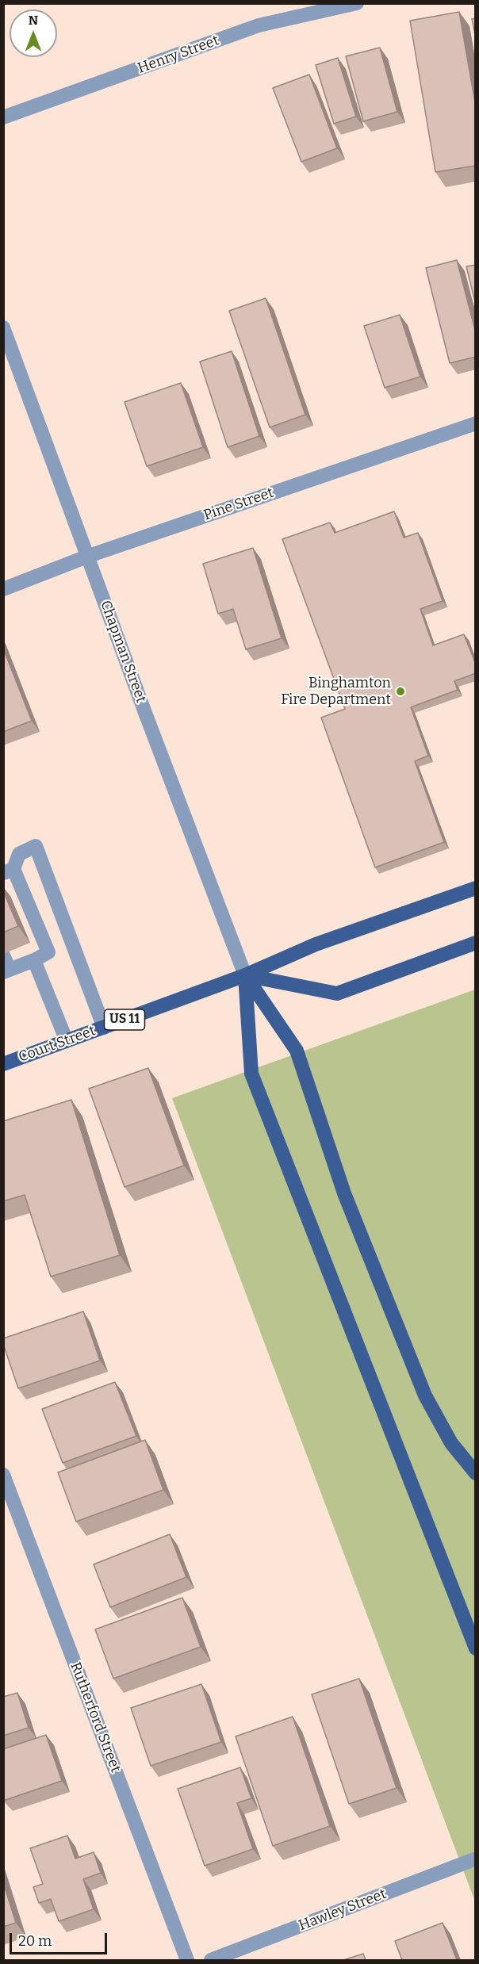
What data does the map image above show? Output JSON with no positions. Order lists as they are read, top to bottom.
{
  "streets": {
    "main road": ["US 11", "Court Street"],
    "street": [
      "Henry Street",
      "Pine Street",
      "Chapman Street",
      "Rutherford Street",
      "Hawley Street"
    ]
  },
  "crossings": [
    ["Pine Street", "Chapman Street"],
    ["Chapman Street", "Court Street"]
  ],
  "places": ["Binghamton Fire Department"],
  "scale_bar": "20 m",
  "north": "top"
}
